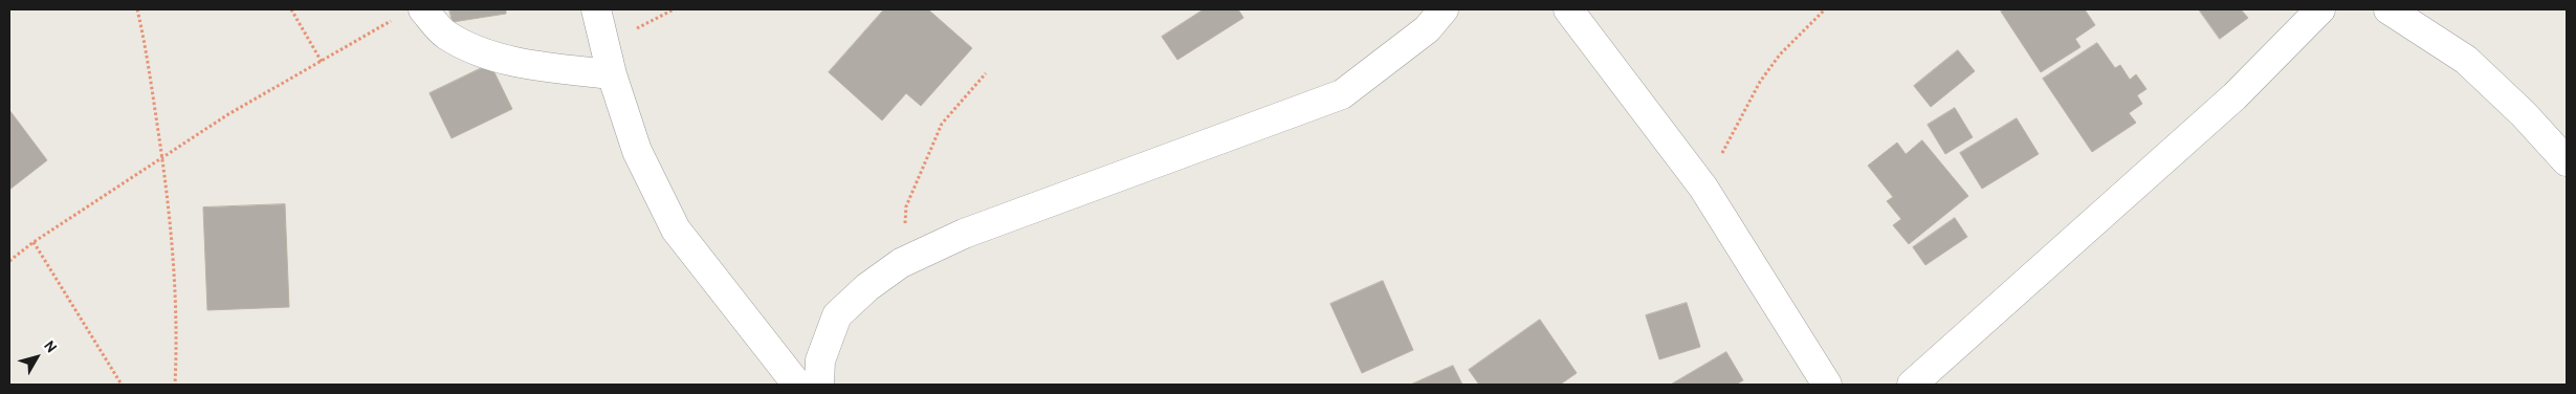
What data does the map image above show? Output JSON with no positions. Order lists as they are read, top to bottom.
{
  "north": "top right"
}
